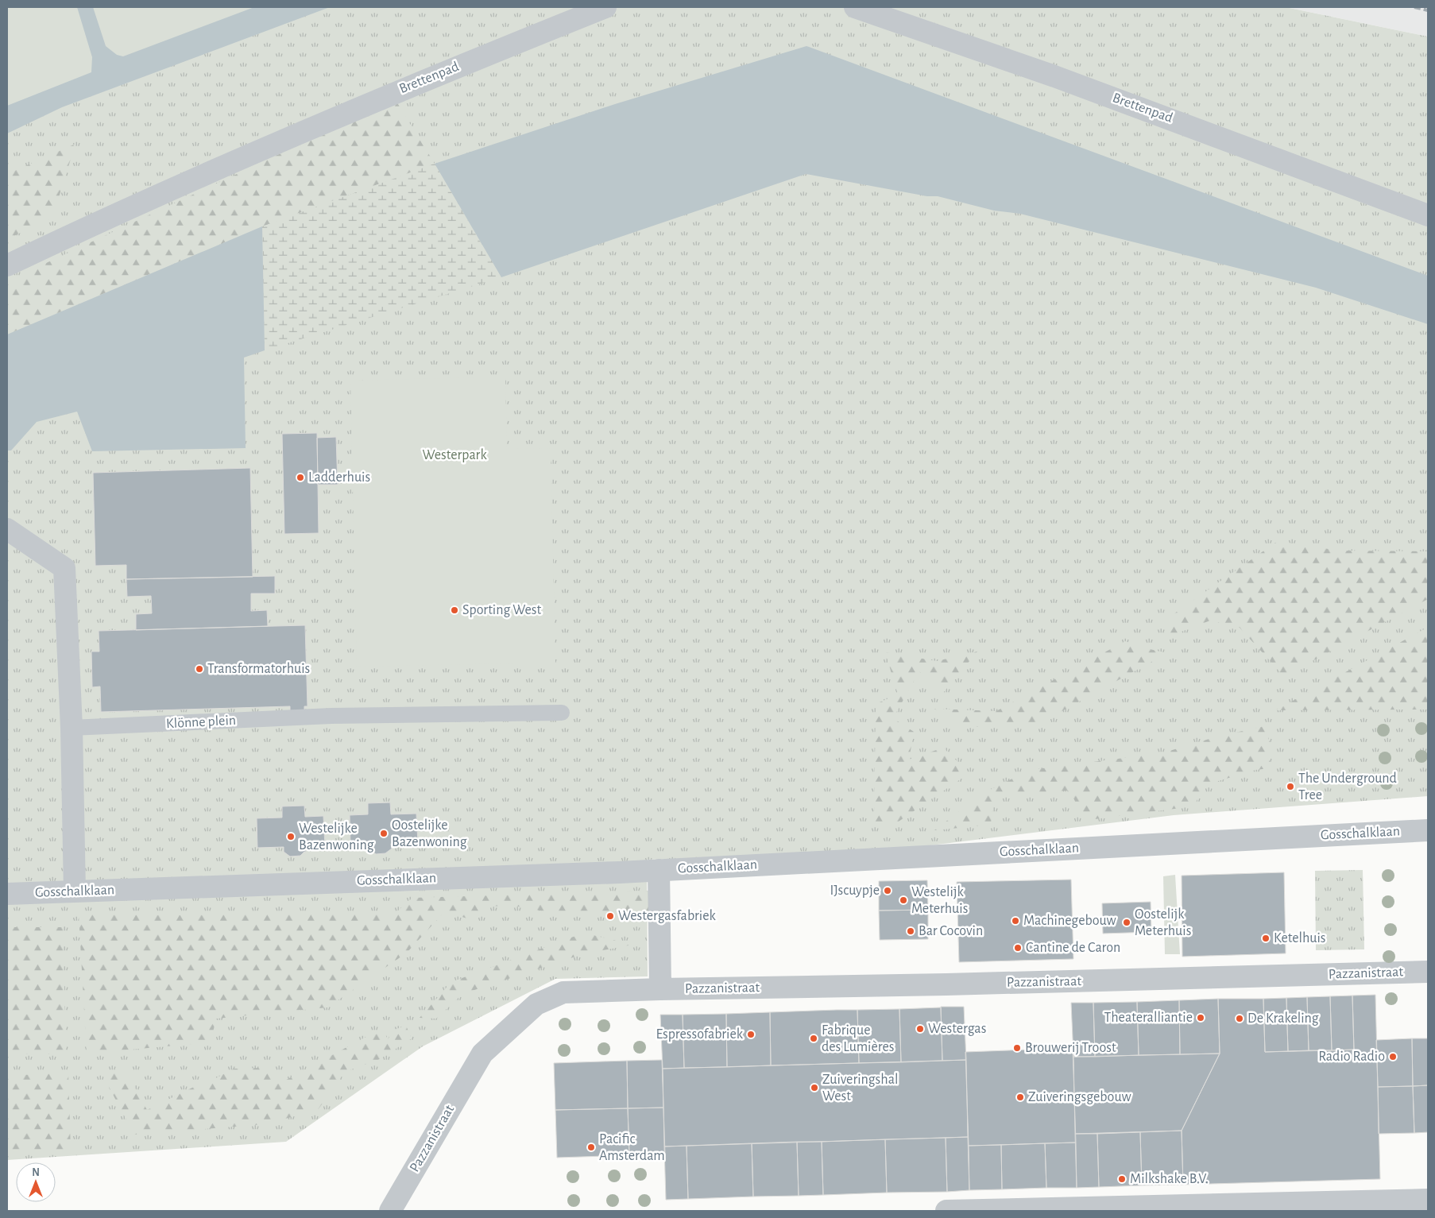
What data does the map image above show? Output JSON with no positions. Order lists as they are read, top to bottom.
{
  "streets": {
    "street": ["Brettenpad", "Gosschalklaan", "Pazzanistraat"],
    "lane": ["Klönne plein"]
  },
  "parks": ["Westerpark"],
  "places": [
    "Ladderhuis",
    "Sporting West",
    "Transformatorhuis",
    "The Underground Tree",
    "Oostelijke Bazenwoning",
    "Westelijke Bazenwoning",
    "IJscuypje",
    "Westelijk Meterhuis",
    "Westergasfabriek",
    "Machinegebouw",
    "Oostelijk Meterhuis",
    "Bar Cocovin",
    "Ketelhuis",
    "Cantine de Caron",
    "Theateralliantie",
    "De Krakeling",
    "Westergas",
    "Espressofabriek",
    "Fabrique des Lumières",
    "Brouwerij Troost",
    "Radio Radio",
    "Zuiveringshal West",
    "Zuiveringsgebouw",
    "Pacific Amsterdam",
    "Milkshake B.V."
  ],
  "north": "top"
}
